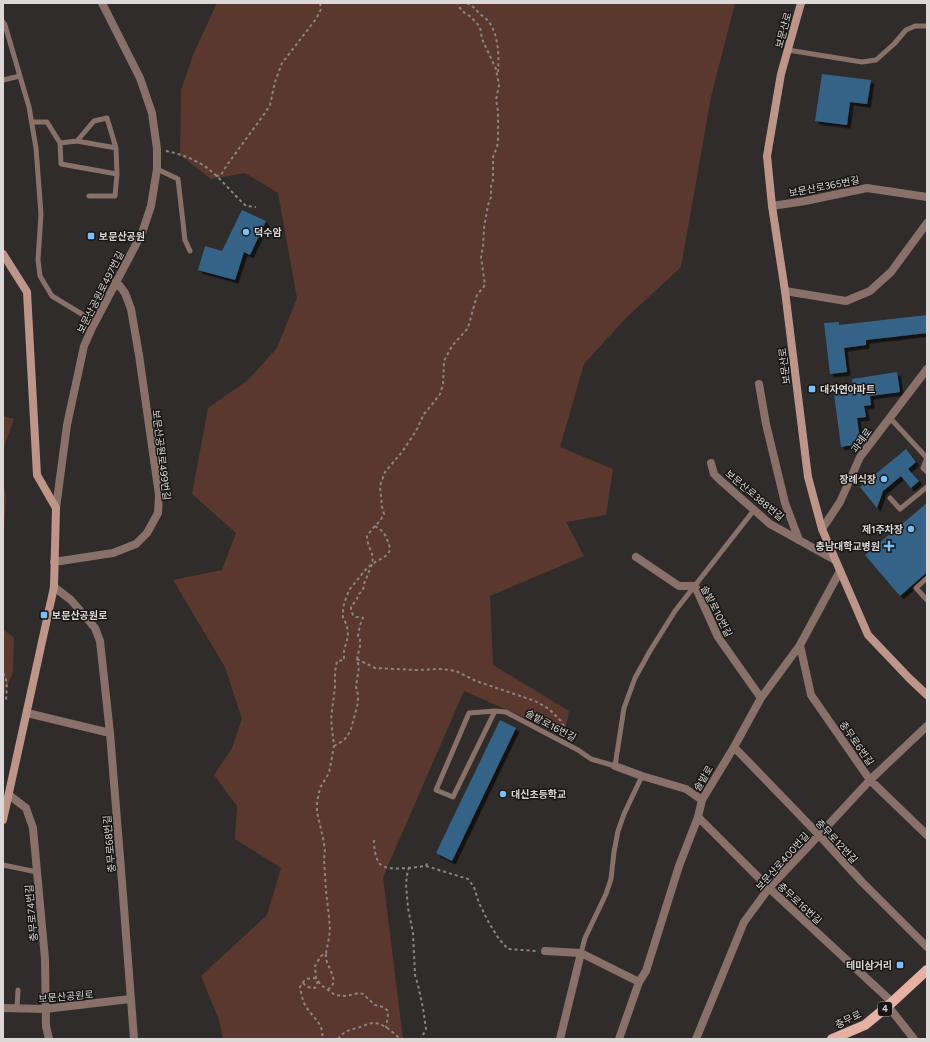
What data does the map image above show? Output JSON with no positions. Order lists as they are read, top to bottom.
{
  "streets": {
    "main road": ["보문산로", "4", "충무로"],
    "street": [
      "보문산로365번길",
      "보문산공원로497번길",
      "과례로",
      "보문산공원로499번길",
      "보문산로388번길",
      "솔밭로10번길",
      "솔밭로16번길",
      "충무로6번길",
      "솔밭로",
      "충무로12번길",
      "충무로68번길",
      "보문산로400번길",
      "충무로16번길",
      "충무로74번길",
      "보문산공원로"
    ]
  },
  "crossings": [
    ["보문산로", "보문산로365번길"],
    ["보문산로", "과례로"],
    ["보문산로", "보문산로388번길"],
    ["보문산로", "솔밭로"],
    ["보문산공원로497번길", "보문산공원로499번길"],
    ["솔밭로10번길", "솔밭로"],
    ["솔밭로16번길", "솔밭로"],
    ["충무로6번길", "솔밭로"],
    ["충무로6번길", "보문산로400번길"],
    ["솔밭로", "충무로12번길"],
    ["솔밭로", "충무로16번길"],
    ["충무로12번길", "보문산로400번길"],
    ["충무로68번길", "보문산공원로"],
    ["보문산로400번길", "충무로16번길"],
    ["충무로16번길", "충무로"],
    ["충무로74번길", "보문산공원로"]
  ],
  "places": {
    "other": [
      "덕수암",
      "장례식장",
      "제1주차장",
      "대신초등학교"
    ],
    "transit": [
      "보문산공원",
      "대자연아파트",
      "보문산공원로",
      "테미삼거리"
    ],
    "health": ["충남대학교병원"]
  }
}
